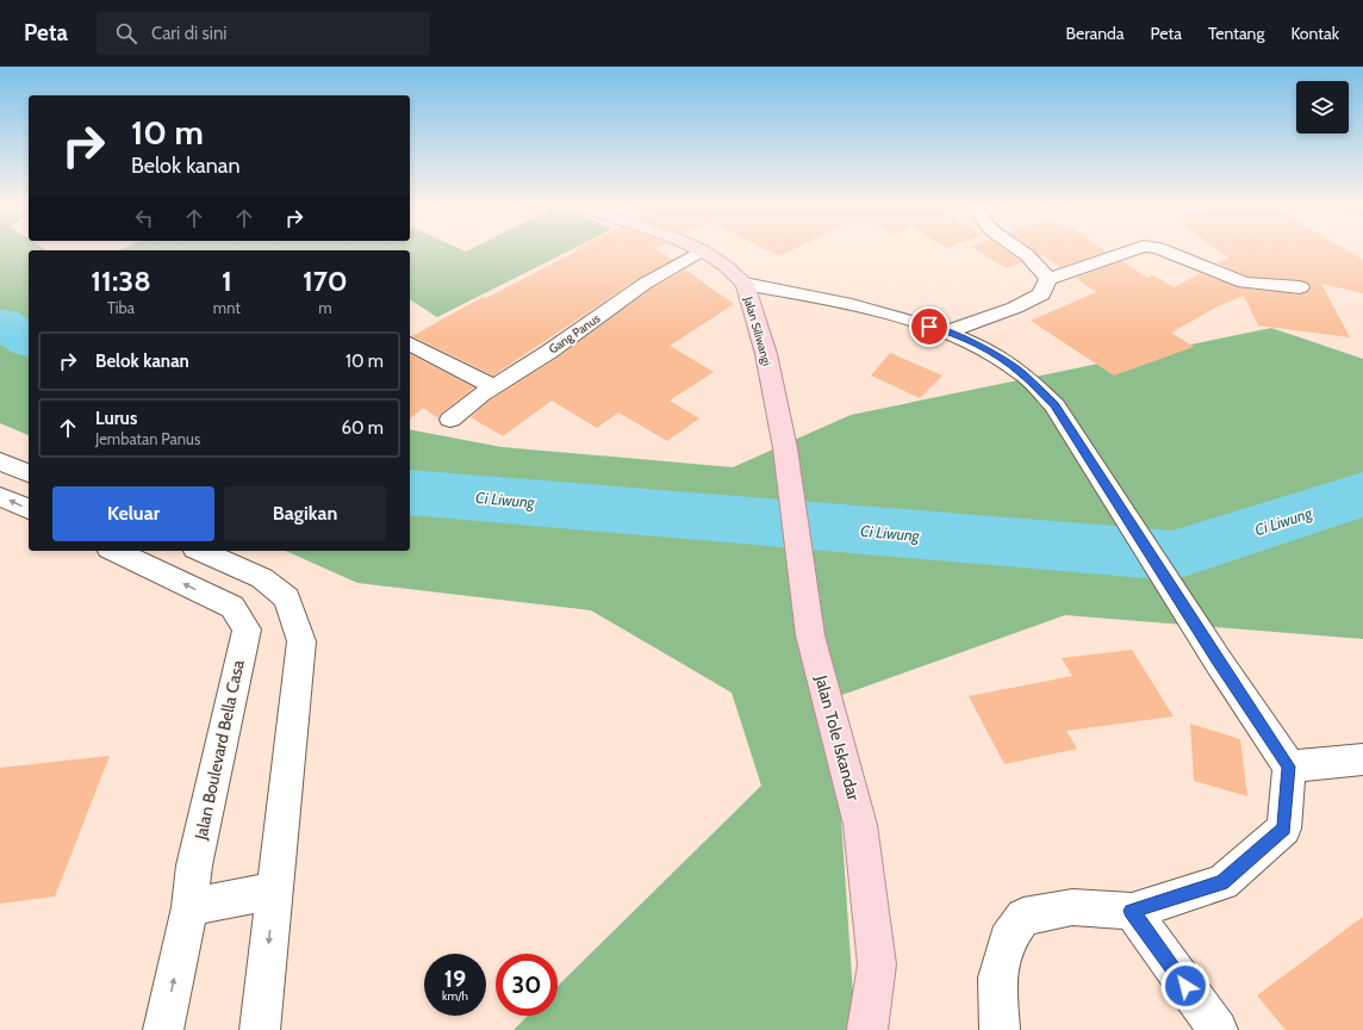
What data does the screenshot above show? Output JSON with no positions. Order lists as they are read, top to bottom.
{
  "streets": {
    "main road": ["Jalan Siliwangi", "Jalan Tole Iskandar"],
    "street": ["Gang Panus", "Jalan Boulevard Bella Casa"]
  },
  "crossings": [
    ["Jalan Siliwangi", "Gang Panus"],
    ["Jalan Siliwangi", "Jalan Tole Iskandar"]
  ],
  "water": ["Ci Liwung"],
  "page": {
    "header": "Peta",
    "search": "Cari di sini",
    "nav": [
      "Beranda",
      "Peta",
      "Tentang",
      "Kontak"
    ],
    "turn": ["10 m", "Belok kanan"],
    "eta": [
      "11:38",
      "Tiba",
      "1",
      "mnt",
      "170",
      "m"
    ],
    "list": [
      {
        "name": "Belok kanan",
        "value": "10 m"
      },
      {
        "name": "Lurus",
        "note": "Jembatan Panus",
        "value": "60 m"
      }
    ],
    "buttons": ["Keluar", "Bagikan"],
    "speed": "19 km/h",
    "limit": "30"
  }
}
